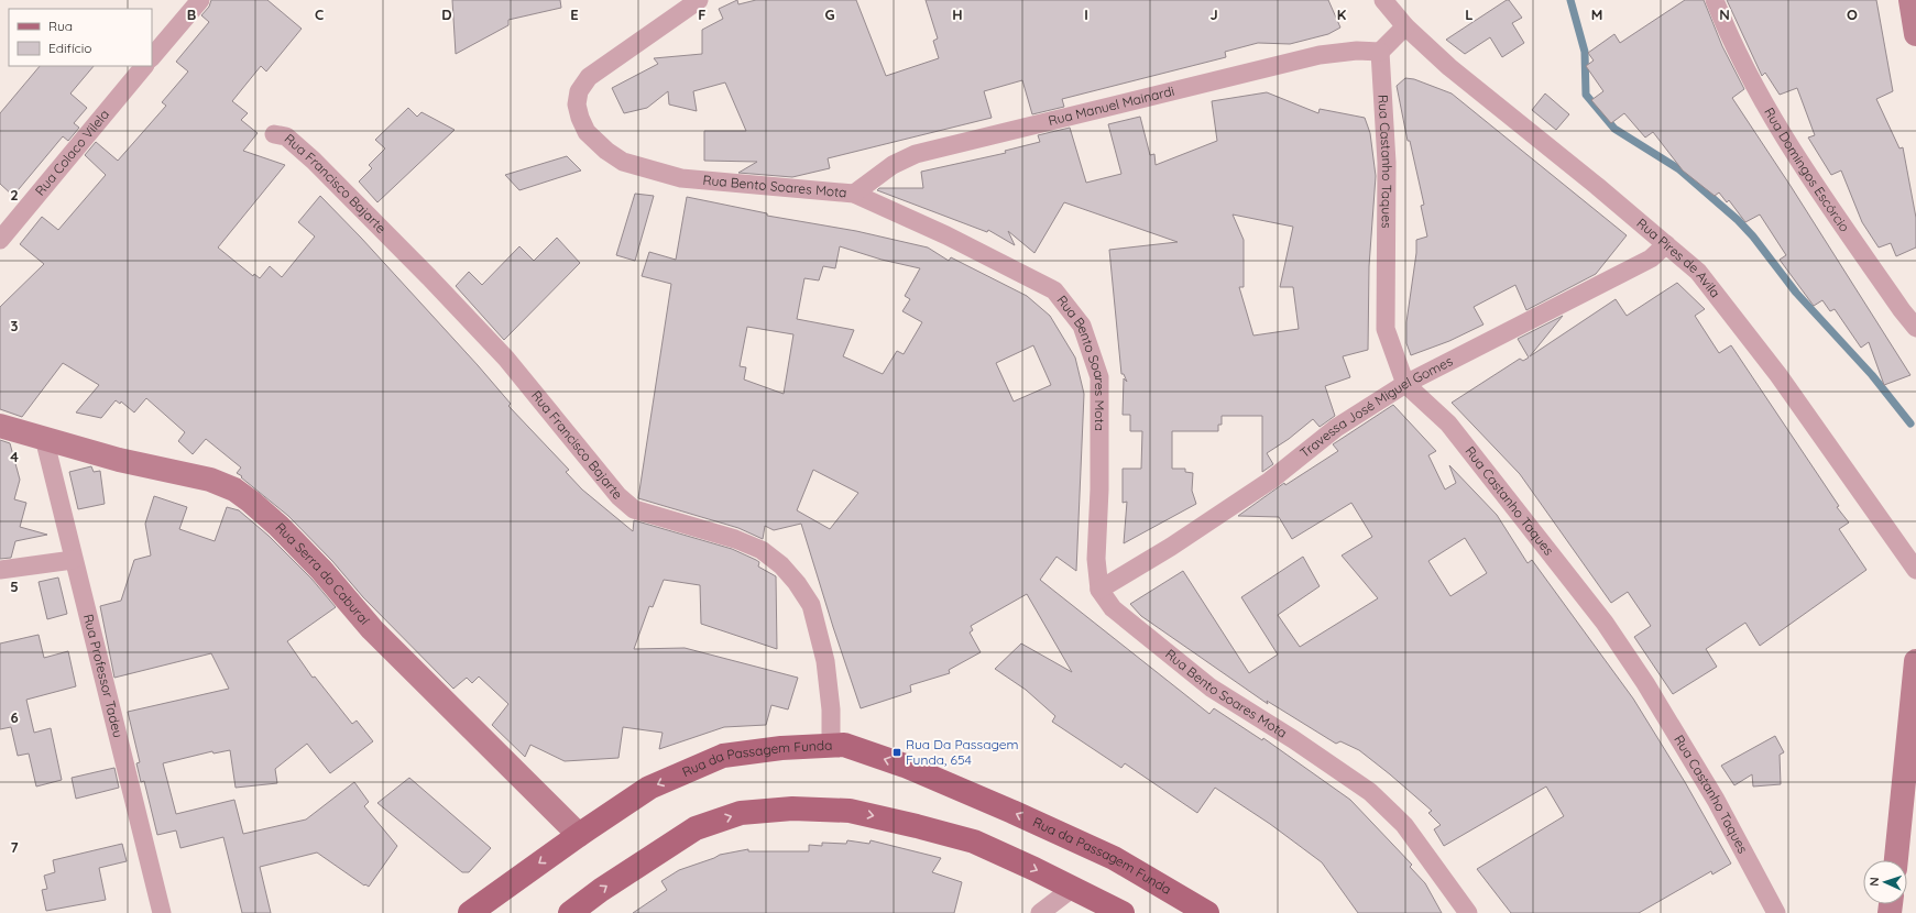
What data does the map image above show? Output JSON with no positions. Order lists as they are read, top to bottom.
{
  "streets": {
    "main road": ["Rua da Passagem Funda"],
    "street": [
      "Rua Manuel Mainardi",
      "Rua Colaco Vilela",
      "Rua Castanho Taques",
      "Rua Domingos Escórcio",
      "Rua Francisco Bajarte",
      "Rua Bento Soares Mota",
      "Rua Pires de Avila",
      "Travessa José Miguel Gomes",
      "Rua Serra do Caburaí",
      "Rua Professor Tadeu"
    ]
  },
  "crossings": [
    ["Rua Manuel Mainardi", "Rua Castanho Taques"],
    ["Rua Manuel Mainardi", "Rua Bento Soares Mota"],
    ["Rua Castanho Taques", "Travessa José Miguel Gomes"],
    ["Rua Francisco Bajarte", "Rua da Passagem Funda"],
    ["Rua Bento Soares Mota", "Travessa José Miguel Gomes"],
    ["Rua Pires de Avila", "Travessa José Miguel Gomes"],
    ["Rua Serra do Caburaí", "Rua Professor Tadeu"],
    ["Rua Serra do Caburaí", "Rua da Passagem Funda"]
  ],
  "places": {
    "transit": ["Rua Da Passagem Funda, 654"]
  },
  "legend": ["Rua", "Edifício"],
  "north": "left",
  "grid": {
    "columns": [
      "B",
      "C",
      "D",
      "E",
      "F",
      "G",
      "H",
      "I",
      "J",
      "K",
      "L",
      "M",
      "N",
      "O"
    ],
    "rows": [
      "2",
      "3",
      "4",
      "5",
      "6",
      "7"
    ]
  }
}
